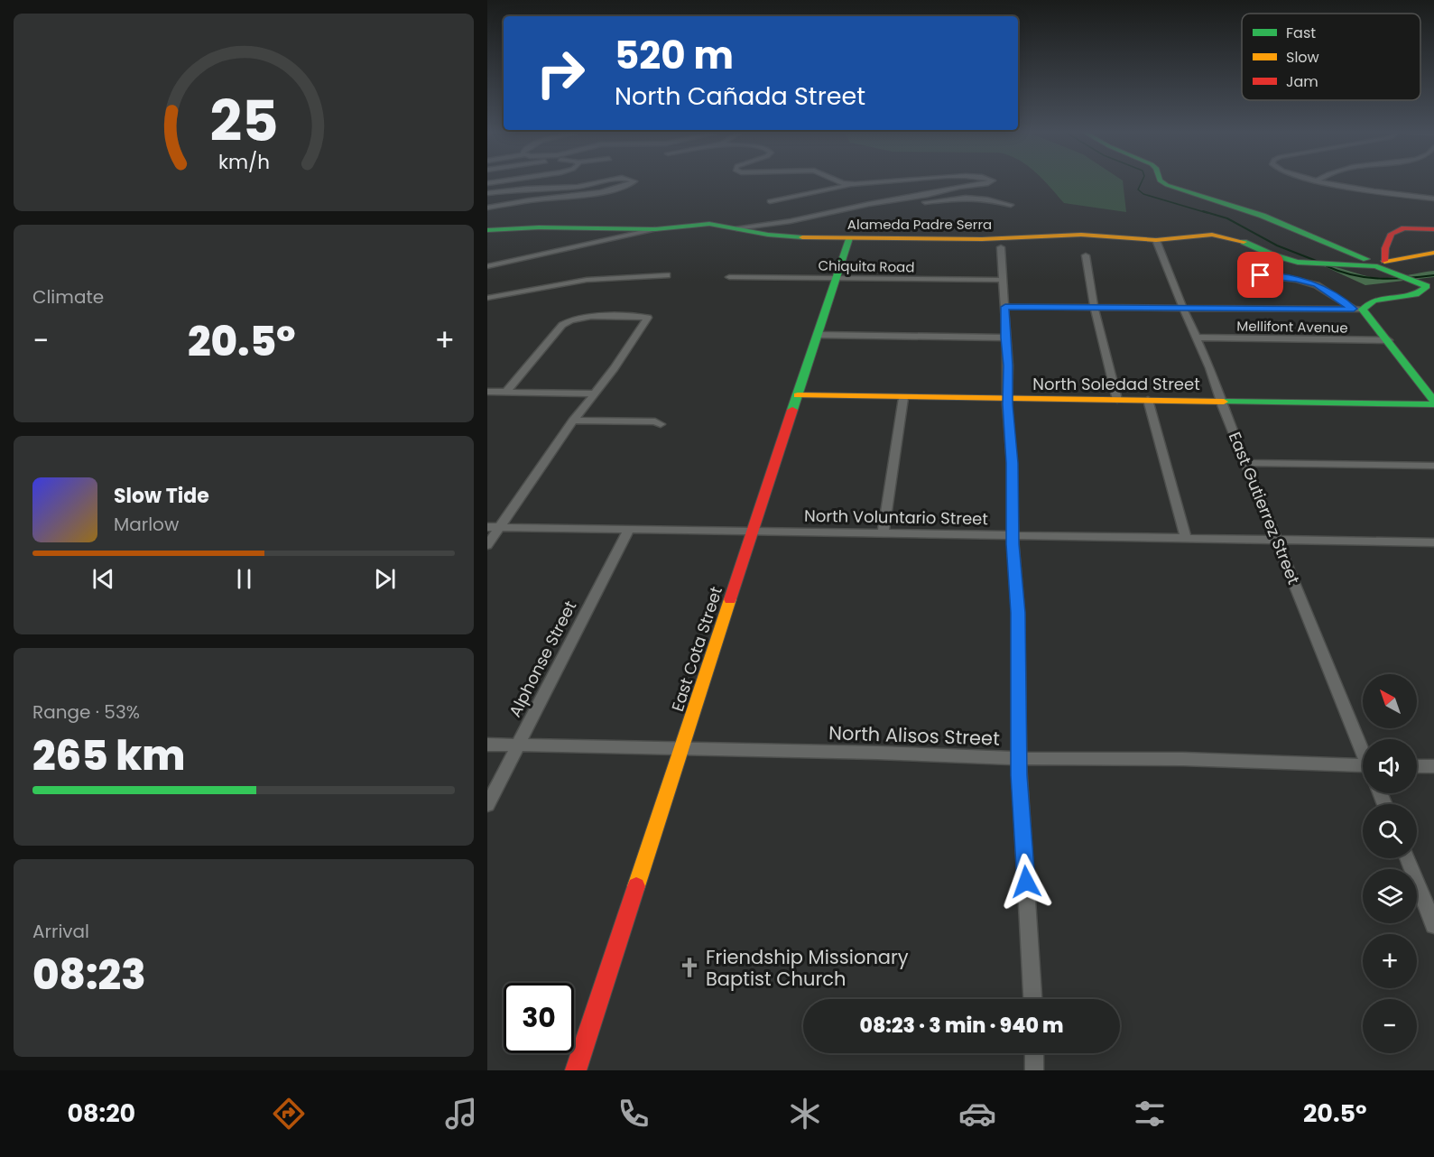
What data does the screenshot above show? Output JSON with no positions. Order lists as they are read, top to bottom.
{
  "streets": {
    "street": [
      "Alameda Padre Serra",
      "Chiquita Road",
      "Mellifont Avenue",
      "North Soledad Street",
      "East Gutierrez Street",
      "North Voluntario Street",
      "East Cota Street",
      "Alphonse Street",
      "North Alisos Street"
    ]
  },
  "crossings": [
    ["Alameda Padre Serra", "East Gutierrez Street"],
    ["Alameda Padre Serra", "East Cota Street"],
    ["Chiquita Road", "East Cota Street"],
    ["Mellifont Avenue", "East Gutierrez Street"],
    ["North Soledad Street", "East Gutierrez Street"],
    ["North Soledad Street", "East Cota Street"],
    ["East Gutierrez Street", "North Voluntario Street"],
    ["North Voluntario Street", "East Cota Street"],
    ["North Voluntario Street", "Alphonse Street"],
    ["East Cota Street", "North Alisos Street"],
    ["Alphonse Street", "North Alisos Street"]
  ],
  "places": {
    "church": ["Friendship Missionary Baptist Church"]
  },
  "legend": ["Fast", "Slow", "Jam"],
  "north": "top left",
  "page": {
    "turn": ["520 m", "North Cañada Street"],
    "tile": [
      "Climate",
      ["Range · 53%", "265 km"],
      ["Arrival", "08:23"]
    ],
    "heat": ["−", "20.5°", "+"],
    "song": ["Slow Tide", "Marlow"],
    "map_buttons": ["+", "−"],
    "limit": "30",
    "trip": "08:23 · 3 min · 940 m",
    "tabs": ["08:20", "20.5°"],
    "gauge": ["25", "km/h"]
  }
}
